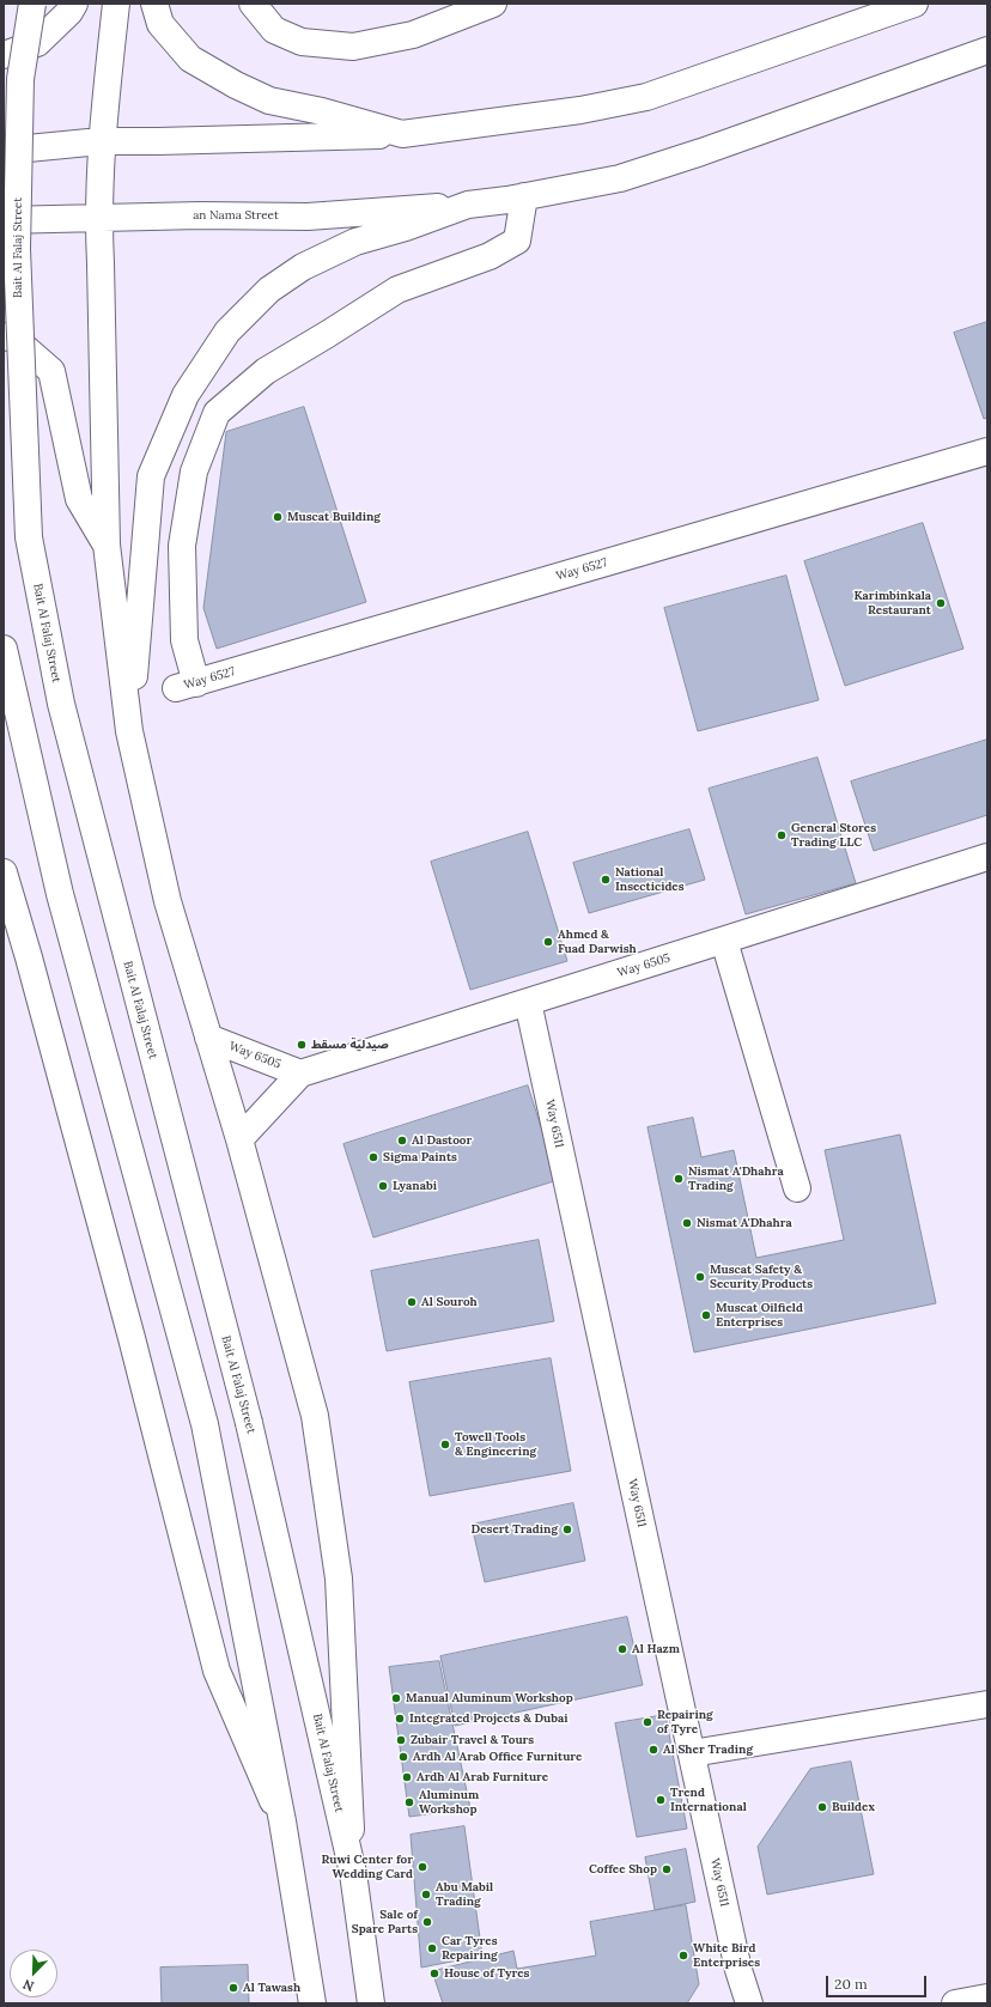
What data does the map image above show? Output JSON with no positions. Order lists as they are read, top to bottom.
{
  "streets": {
    "street": [
      "an Nama Street",
      "Bait Al Falaj Street",
      "Way 6527",
      "Way 6505",
      "Way 6511"
    ]
  },
  "crossings": [
    ["Way 6505", "Way 6511"]
  ],
  "places": [
    "Muscat Building",
    "Karimbinkala Restaurant",
    "General Stores Trading LLC",
    "National Insecticides",
    "Ahmed & Fuad Darwish",
    "صيدلية مسقط",
    "Al Dastoor",
    "Sigma Paints",
    "Nismat A'Dhahra Trading",
    "Lyanabi",
    "Nismat A'Dhahra",
    "Muscat Safety & Security Products",
    "Al Souroh",
    "Muscat Oilfield Enterprises",
    "Towell Tools & Engineering",
    "Desert Trading",
    "Al Hazm",
    "Manual Aluminum Workshop",
    "Integrated Projects & Dubai",
    "Repairing of Tyre",
    "Zubair Travel & Tours",
    "Al Sher Trading",
    "Ardh Al Arab Office Furniture",
    "Ardh Al Arab Furniture",
    "Trend International",
    "Aluminum Workshop",
    "Buildex",
    "Ruwi Center for Wedding Card",
    "Coffee Shop",
    "Abu Mabil Trading",
    "Sale of Spare Parts",
    "Car Tyres Repairing",
    "White Bird Enterprises",
    "House of Tyres",
    "Al Tawash"
  ],
  "scale_bar": "20 m",
  "north": "bottom left"
}
